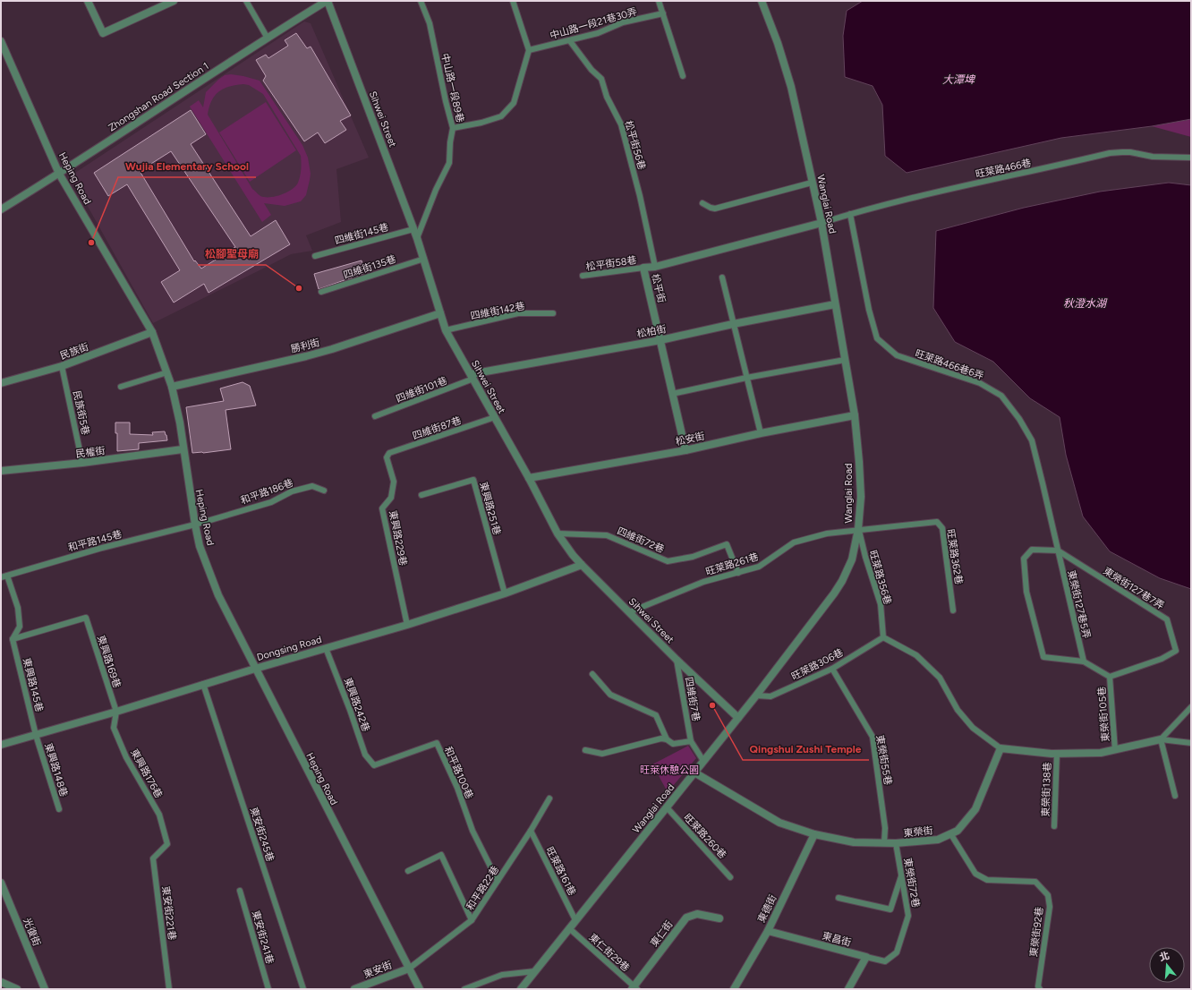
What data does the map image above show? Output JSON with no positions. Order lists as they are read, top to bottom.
{
  "streets": {
    "street": [
      "Zhongshan Road Section 1",
      "Sihwei Street",
      "Heping Road",
      "Wanglai Road",
      "松平街",
      "松柏街",
      "勝利街",
      "民族街",
      "松安街",
      "民權街",
      "Dongsing Road",
      "東榮街",
      "東德街",
      "光復街",
      "東仁街",
      "東昌街",
      "東安街"
    ],
    "lane": [
      "中山路一段21巷30弄",
      "中山路一段89巷",
      "松平街56巷",
      "旺萊路466巷",
      "四維街145巷",
      "松平街58巷",
      "四維街135巷",
      "四維街142巷",
      "旺萊路466巷6弄",
      "四維街101巷",
      "民族街5巷",
      "四維街87巷",
      "和平路186巷",
      "東興路251巷",
      "東興路229巷",
      "四維街72巷",
      "和平路145巷",
      "旺萊路362巷",
      "旺萊路261巷",
      "旺萊路356巷",
      "東榮街127巷7弄",
      "東榮街127巷5弄",
      "東興路169巷",
      "旺萊路306巷",
      "東興路145巷",
      "四維街7巷",
      "東興路242巷",
      "東榮街105巷",
      "東榮街55巷",
      "東興路148巷",
      "和平路100巷",
      "東興路176巷",
      "東榮街138巷",
      "東安街245巷",
      "旺萊路260巷",
      "旺萊路161巷",
      "東榮街72巷",
      "和平路22巷",
      "東安街221巷",
      "東榮街92巷",
      "東安街241巷",
      "東仁街29巷"
    ]
  },
  "crossings": [
    ["中山路一段21巷30弄", "松平街56巷"],
    ["中山路一段89巷", "Sihwei Street"],
    ["Zhongshan Road Section 1", "Sihwei Street"],
    ["Zhongshan Road Section 1", "Heping Road"],
    ["Sihwei Street", "Wanglai Road"],
    ["Sihwei Street", "四維街145巷"],
    ["Sihwei Street", "四維街135巷"],
    ["Sihwei Street", "四維街142巷"],
    ["Sihwei Street", "松柏街"],
    ["Sihwei Street", "勝利街"],
    ["Sihwei Street", "四維街101巷"],
    ["Sihwei Street", "四維街87巷"],
    ["Sihwei Street", "松安街"],
    ["Sihwei Street", "四維街72巷"],
    ["Sihwei Street", "旺萊路261巷"],
    ["Sihwei Street", "Dongsing Road"],
    ["Sihwei Street", "四維街7巷"],
    ["松平街56巷", "松平街"],
    ["旺萊路466巷", "Wanglai Road"],
    ["旺萊路466巷", "松平街"],
    ["旺萊路466巷", "旺萊路466巷6弄"],
    ["Heping Road", "勝利街"],
    ["Heping Road", "民族街"],
    ["Heping Road", "民權街"],
    ["Heping Road", "和平路186巷"],
    ["Heping Road", "和平路145巷"],
    ["Heping Road", "Dongsing Road"],
    ["Heping Road", "和平路22巷"],
    ["Heping Road", "東安街"],
    ["Wanglai Road", "松平街"],
    ["Wanglai Road", "松柏街"],
    ["Wanglai Road", "松安街"],
    ["Wanglai Road", "旺萊路362巷"],
    ["Wanglai Road", "旺萊路261巷"],
    ["Wanglai Road", "旺萊路356巷"],
    ["Wanglai Road", "旺萊路306巷"],
    ["Wanglai Road", "東榮街"],
    ["Wanglai Road", "旺萊路260巷"],
    ["Wanglai Road", "旺萊路161巷"],
    ["Wanglai Road", "東仁街29巷"],
    ["松平街58巷", "松平街"],
    ["松平街", "松柏街"],
    ["松平街", "松安街"],
    ["松柏街", "四維街101巷"],
    ["民族街", "民族街5巷"],
    ["旺萊路466巷6弄", "東榮街127巷7弄"],
    ["旺萊路466巷6弄", "東榮街127巷5弄"],
    ["民族街5巷", "民權街"],
    ["四維街87巷", "東興路229巷"],
    ["和平路186巷", "和平路145巷"],
    ["東興路251巷", "Dongsing Road"],
    ["東興路229巷", "Dongsing Road"],
    ["四維街72巷", "旺萊路261巷"],
    ["旺萊路362巷", "旺萊路261巷"],
    ["旺萊路362巷", "旺萊路356巷"],
    ["旺萊路261巷", "旺萊路356巷"],
    ["旺萊路356巷", "旺萊路306巷"],
    ["東榮街127巷7弄", "東榮街127巷5弄"],
    ["東榮街127巷7弄", "東榮街105巷"],
    ["Dongsing Road", "東興路169巷"],
    ["Dongsing Road", "東興路145巷"],
    ["Dongsing Road", "東興路242巷"],
    ["Dongsing Road", "東興路148巷"],
    ["Dongsing Road", "東興路176巷"],
    ["Dongsing Road", "東安街245巷"],
    ["東興路169巷", "東興路145巷"],
    ["東興路169巷", "東興路176巷"],
    ["旺萊路306巷", "東榮街55巷"],
    ["東興路145巷", "東興路148巷"],
    ["東興路242巷", "和平路100巷"],
    ["東榮街55巷", "東榮街"],
    ["和平路100巷", "和平路22巷"],
    ["東興路176巷", "東安街221巷"],
    ["東榮街", "東榮街72巷"],
    ["東榮街", "東德街"],
    ["東榮街", "東榮街92巷"],
    ["旺萊路161巷", "和平路22巷"],
    ["東榮街72巷", "東昌街"],
    ["和平路22巷", "東安街"],
    ["東德街", "東昌街"],
    ["東仁街", "東仁街29巷"]
  ],
  "water": ["大潭埤", "秋澄水湖"],
  "parks": ["旺萊休憩公園"],
  "places": ["Wujia Elementary School", "松腳聖母廟", "Qingshui Zushi Temple"],
  "north": "top"
}
